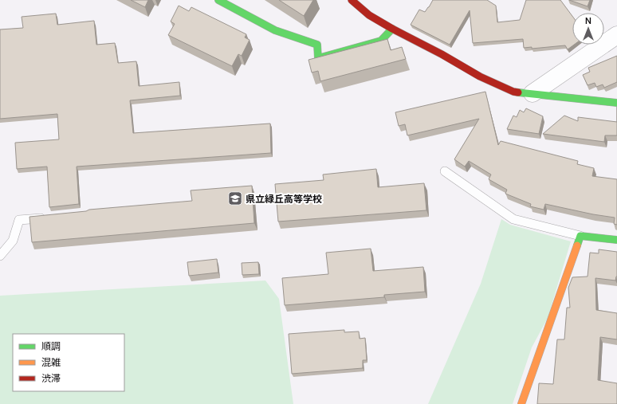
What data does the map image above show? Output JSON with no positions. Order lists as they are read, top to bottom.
{
  "places": {
    "school or university": ["県立緑丘高等学校"]
  },
  "legend": ["順調", "混雑", "渋滞"],
  "north": "top"
}
